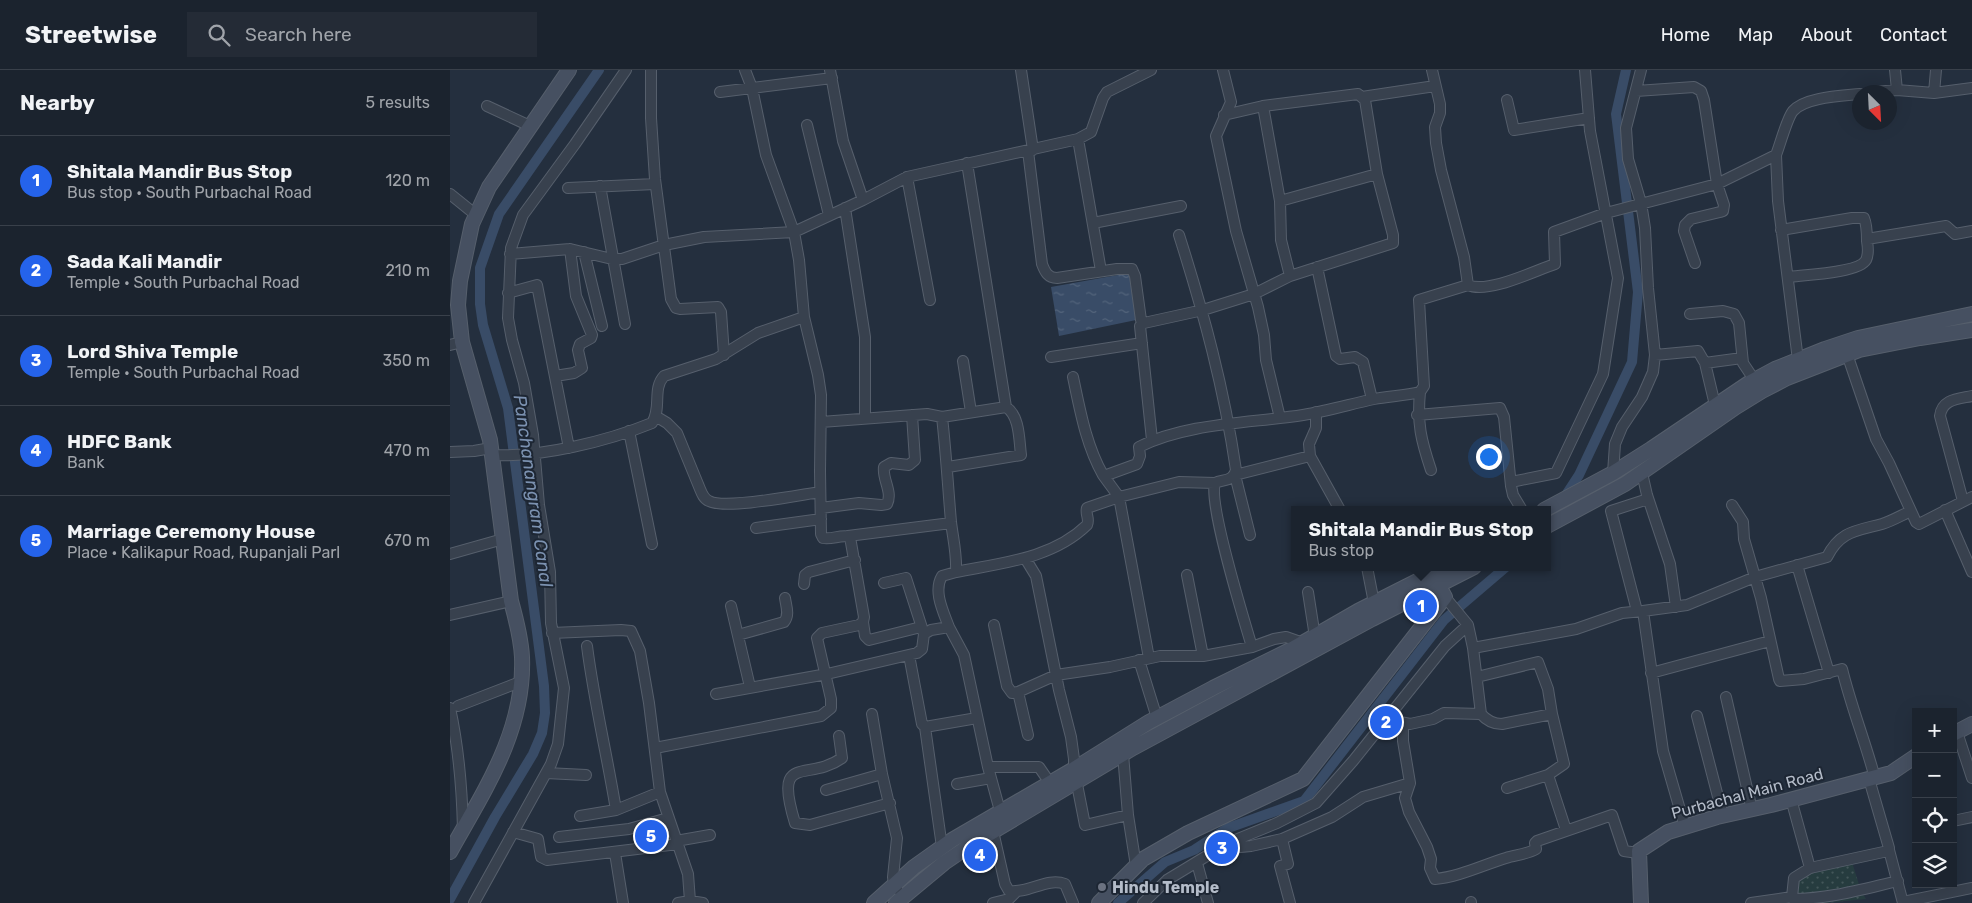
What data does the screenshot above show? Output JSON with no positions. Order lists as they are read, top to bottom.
{
  "streets": {
    "main road": ["Purbachal Main Road"]
  },
  "water": ["Panchanangram Canal"],
  "places": ["Hindu Temple"],
  "north": "bottom right",
  "page": {
    "header": "Streetwise",
    "search": "Search here",
    "nav": [
      "Home",
      "Map",
      "About",
      "Contact"
    ],
    "heading": ["Nearby", "5 results"],
    "list": [
      {
        "mark": "1",
        "name": "Shitala Mandir Bus Stop",
        "note": "Bus stop · South Purbachal Road",
        "value": "120 m"
      },
      {
        "mark": "2",
        "name": "Sada Kali Mandir",
        "note": "Temple · South Purbachal Road",
        "value": "210 m"
      },
      {
        "mark": "3",
        "name": "Lord Shiva Temple",
        "note": "Temple · South Purbachal Road",
        "value": "350 m"
      },
      {
        "mark": "4",
        "name": "HDFC Bank",
        "note": "Bank",
        "value": "470 m"
      },
      {
        "mark": "5",
        "name": "Marriage Ceremony House",
        "note": "Place · Kalikapur Road, Rupanjali Parl",
        "value": "670 m"
      }
    ],
    "popup": ["Shitala Mandir Bus Stop", "Bus stop"],
    "pins": [
      "1",
      "2",
      "5",
      "3",
      "4"
    ],
    "map_buttons": ["+", "−"]
  }
}
